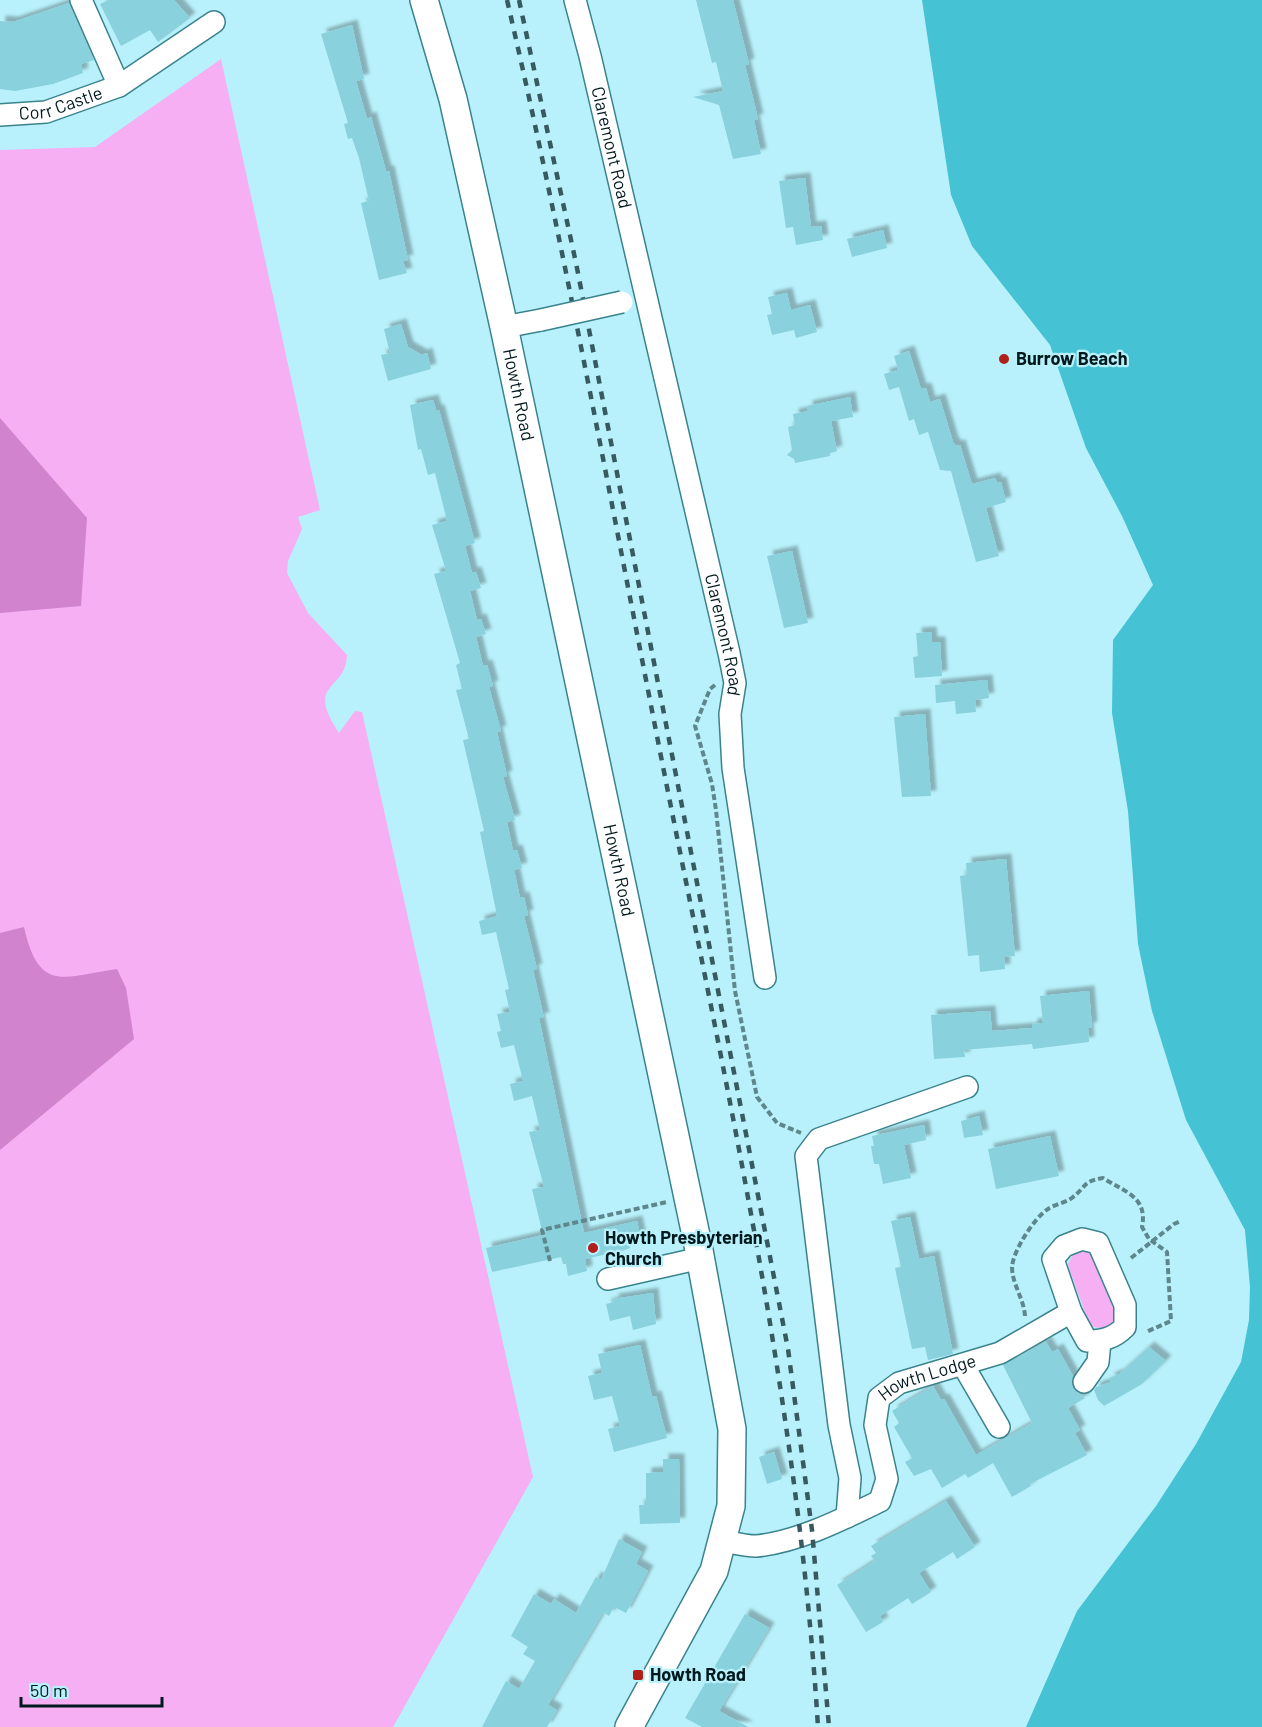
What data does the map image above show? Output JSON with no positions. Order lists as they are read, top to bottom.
{
  "streets": {
    "main road": ["Howth Road"],
    "street": ["Corr Castle", "Claremont Road", "Howth Lodge"]
  },
  "places": {
    "other": ["Burrow Beach", "Howth Presbyterian Church"],
    "transit": ["Howth Road"]
  },
  "scale_bar": "50 m"
}
